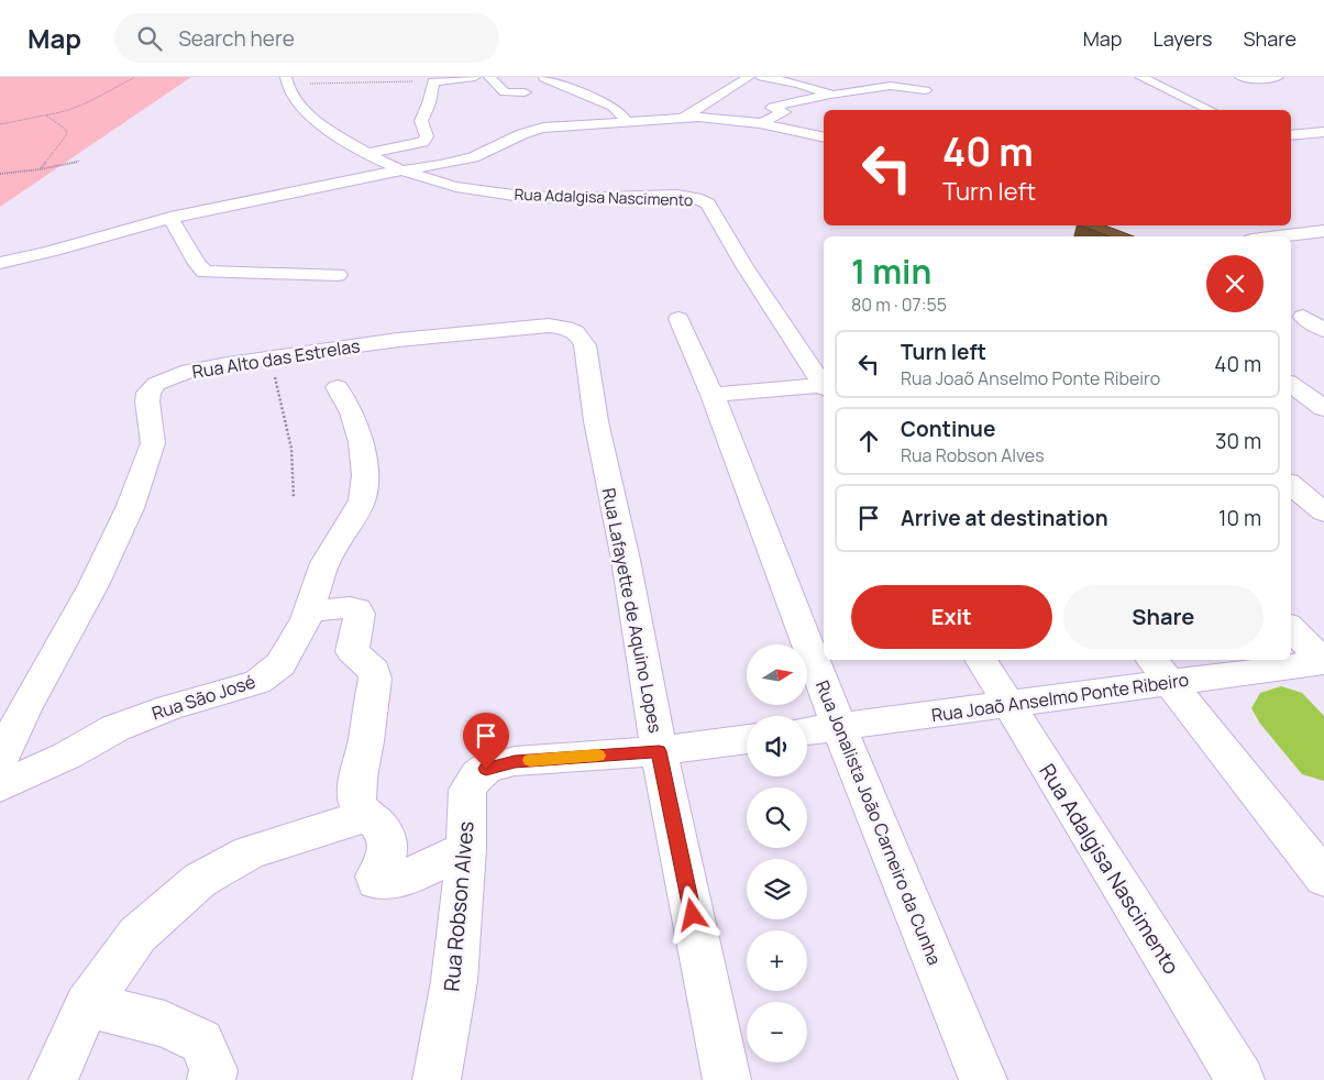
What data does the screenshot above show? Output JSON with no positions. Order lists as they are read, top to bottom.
{
  "streets": {
    "street": [
      "Rua Adalgisa Nascimento",
      "Rua Alto das Estrelas",
      "Rua Lafayette de Aquino Lopes",
      "Rua São José",
      "Rua Joaõ Anselmo Ponte Ribeiro",
      "Rua Jonalista João Carneiro da Cunha",
      "Rua Robson Alves"
    ]
  },
  "crossings": [
    ["Rua Adalgisa Nascimento", "Rua Joaõ Anselmo Ponte Ribeiro"],
    ["Rua Alto das Estrelas", "Rua Lafayette de Aquino Lopes"],
    ["Rua Lafayette de Aquino Lopes", "Rua Robson Alves"],
    ["Rua Joaõ Anselmo Ponte Ribeiro", "Rua Jonalista João Carneiro da Cunha"]
  ],
  "north": "right",
  "page": {
    "header": "Map",
    "search": "Search here",
    "nav": ["Map", "Layers", "Share"],
    "turn": ["40 m", "Turn left"],
    "heading": ["1 min", "80 m · 07:55"],
    "list": [
      {
        "name": "Turn left",
        "note": "Rua Joaõ Anselmo Ponte Ribeiro",
        "value": "40 m"
      },
      {
        "name": "Continue",
        "note": "Rua Robson Alves",
        "value": "30 m"
      },
      {
        "name": "Arrive at destination",
        "value": "10 m"
      }
    ],
    "buttons": ["Exit", "Share"],
    "map_buttons": ["+", "−"]
  }
}
